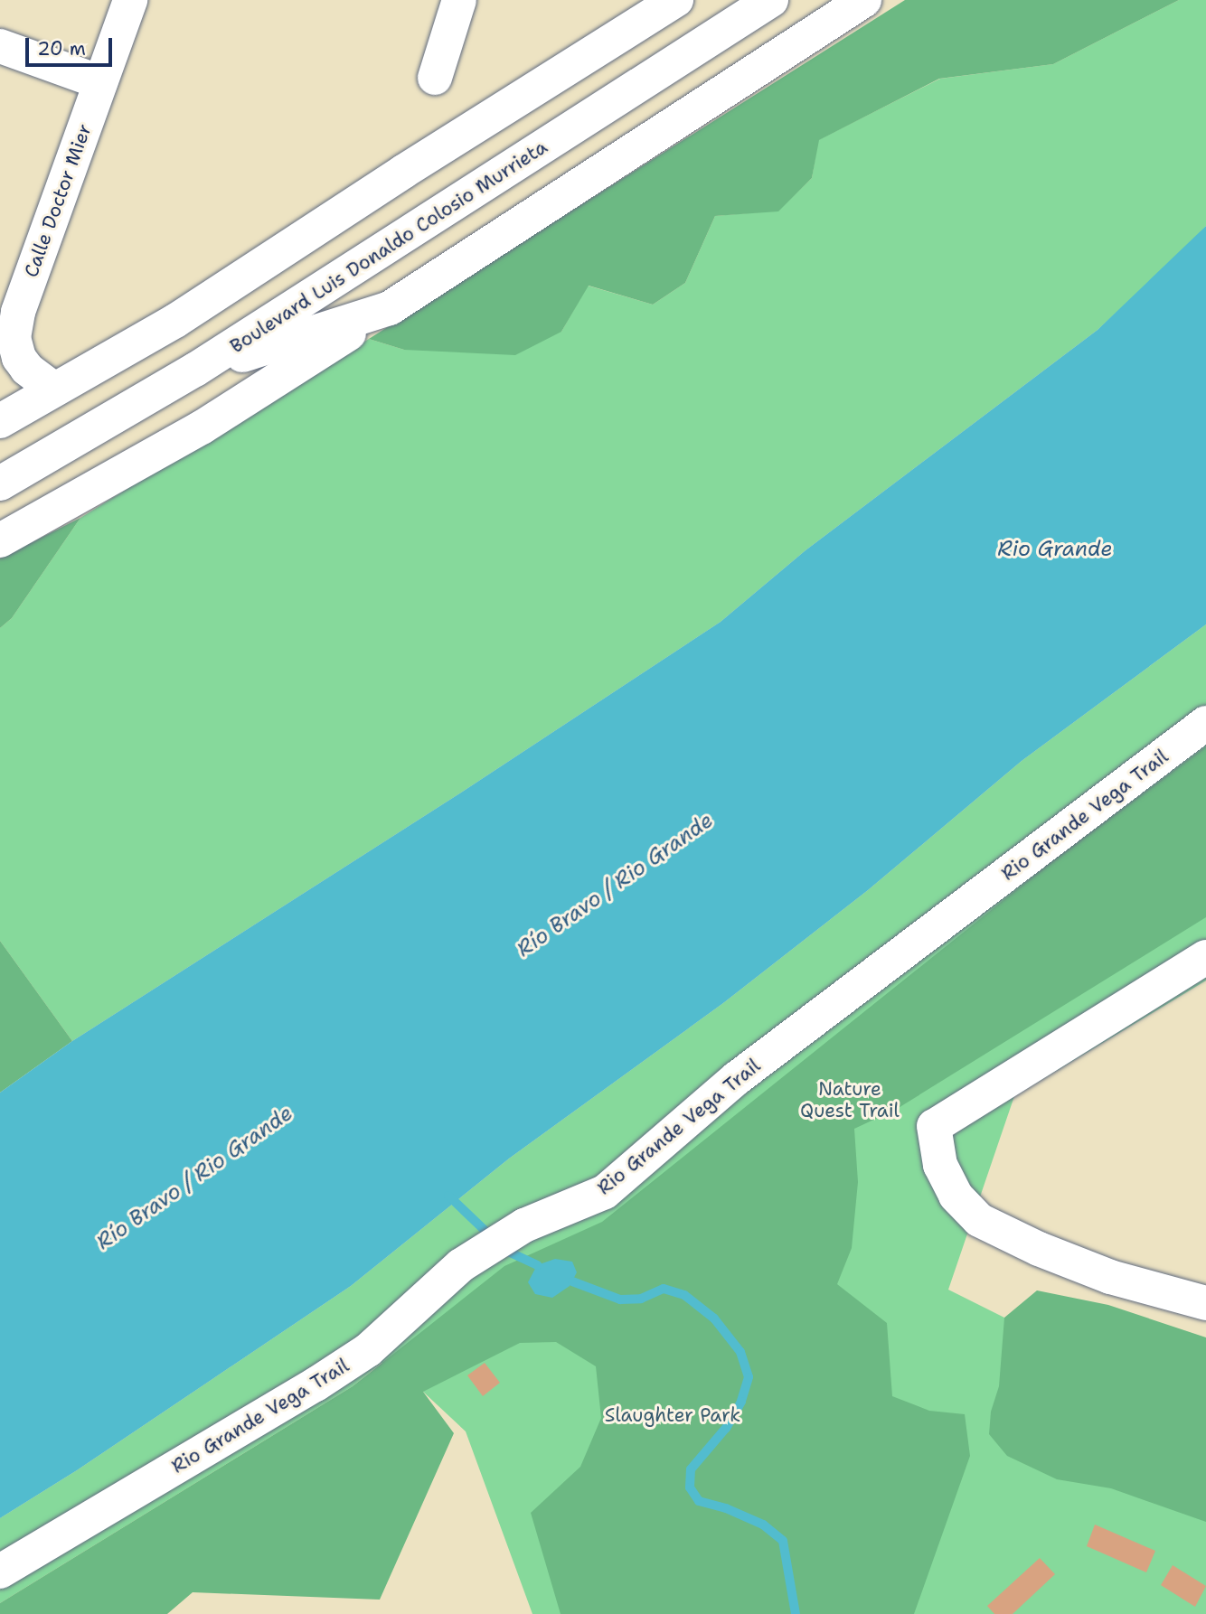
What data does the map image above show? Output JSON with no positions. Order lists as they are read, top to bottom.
{
  "streets": {
    "main road": ["Calle Doctor Mier", "Boulevard Luis Donaldo Colosio Murrieta", "Rio Grande Vega Trail"]
  },
  "water": ["Rio Grande", "Río Bravo / Rio Grande"],
  "parks": ["Nature Quest Trail", "Slaughter Park"],
  "scale_bar": "20 m"
}
